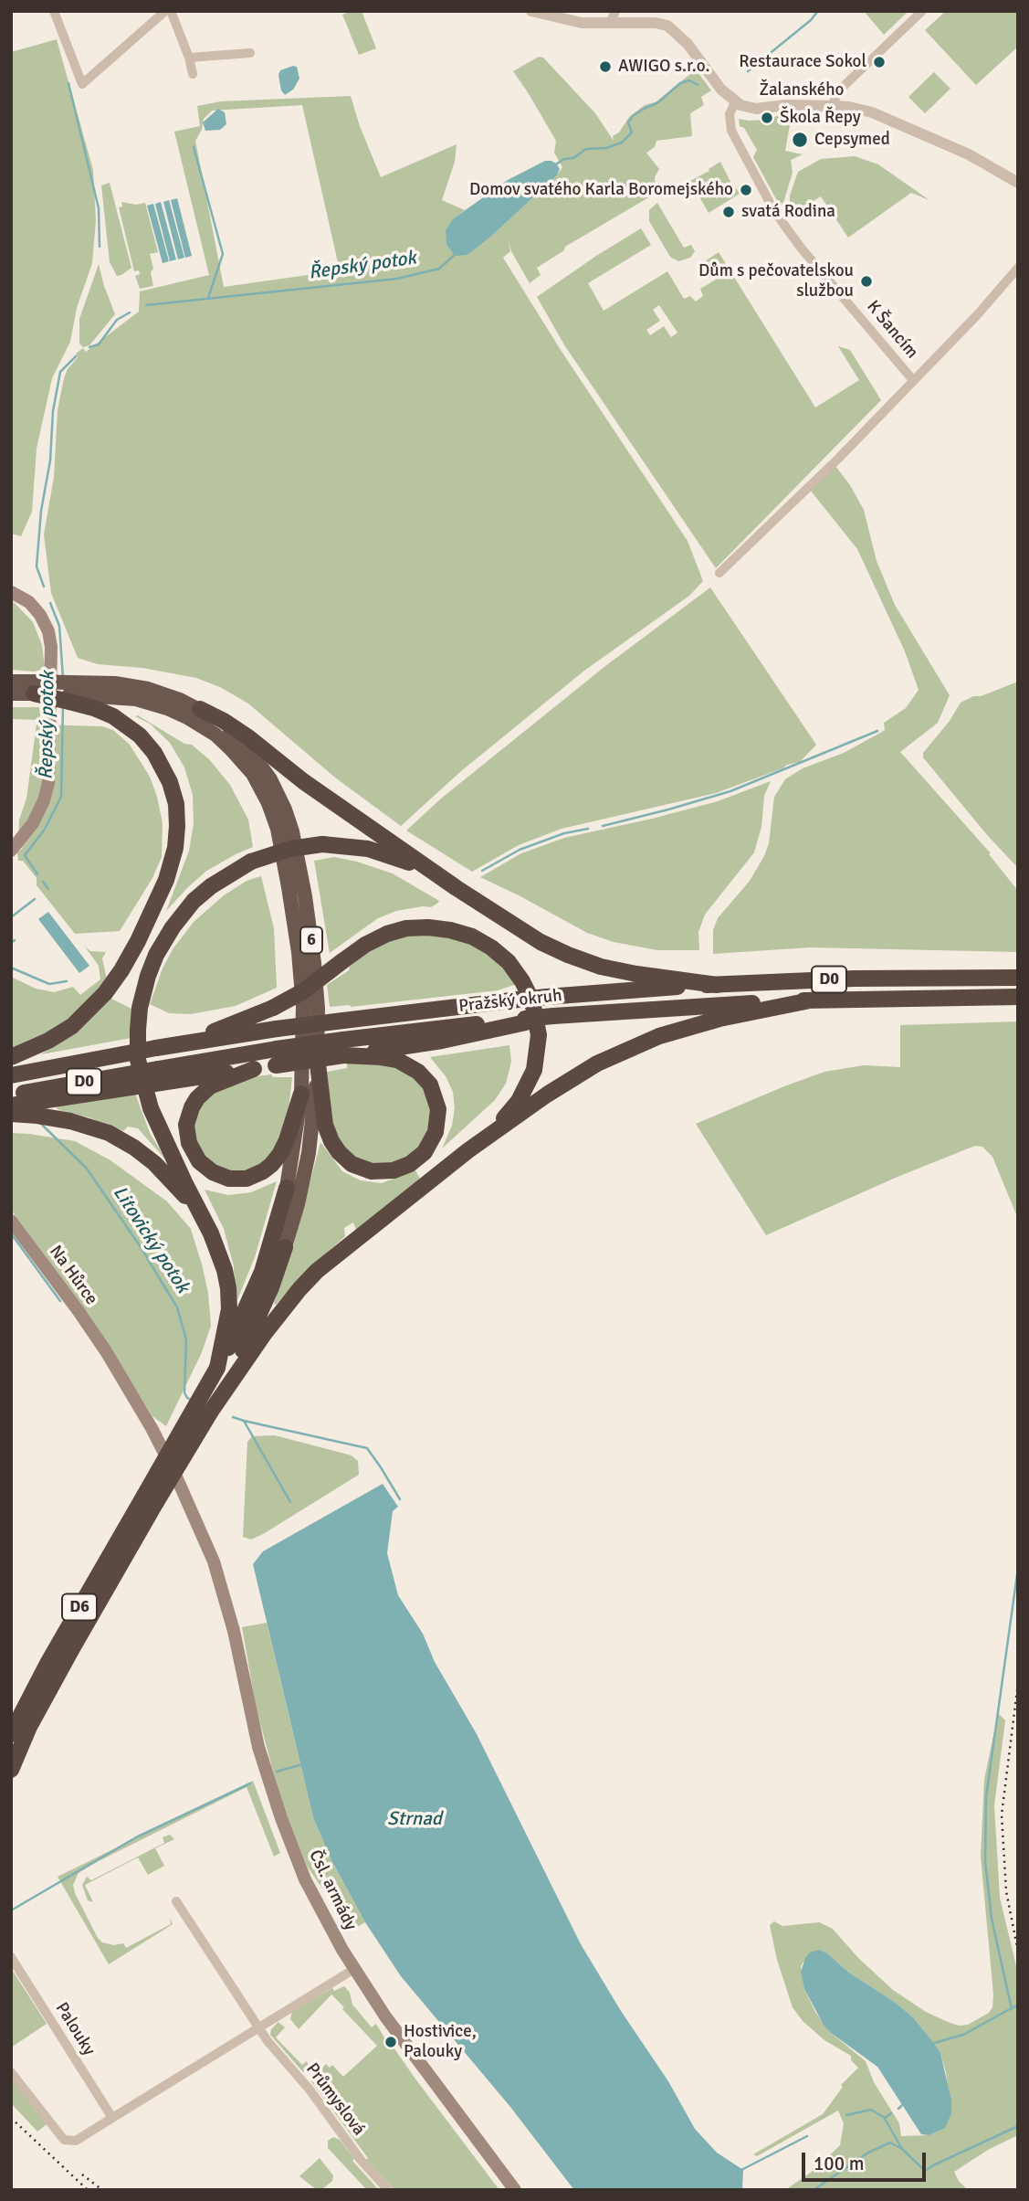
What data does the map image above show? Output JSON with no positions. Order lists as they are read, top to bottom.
{
  "streets": {
    "highway": [
      "6",
      "D0",
      "Pražský okruh",
      "D6"
    ],
    "main road": ["Na Hůrce", "Čsl. armády"],
    "street": [
      "Žalanského",
      "K Šancím",
      "Palouky",
      "Průmyslová"
    ]
  },
  "crossings": [
    ["Žalanského", "K Šancím"],
    ["6", "D6"],
    ["Na Hůrce", "Čsl. armády"]
  ],
  "water": ["Řepský potok", "Litovický potok", "Strnad"],
  "places": [
    "Restaurace Sokol",
    "AWIGO s.r.o.",
    "Škola Řepy",
    "Cepsymed",
    "Domov svatého Karla Boromejského",
    "svatá Rodina",
    "Dům s pečovatelskou službou",
    "Hostivice, Palouky"
  ],
  "scale_bar": "100 m"
}
